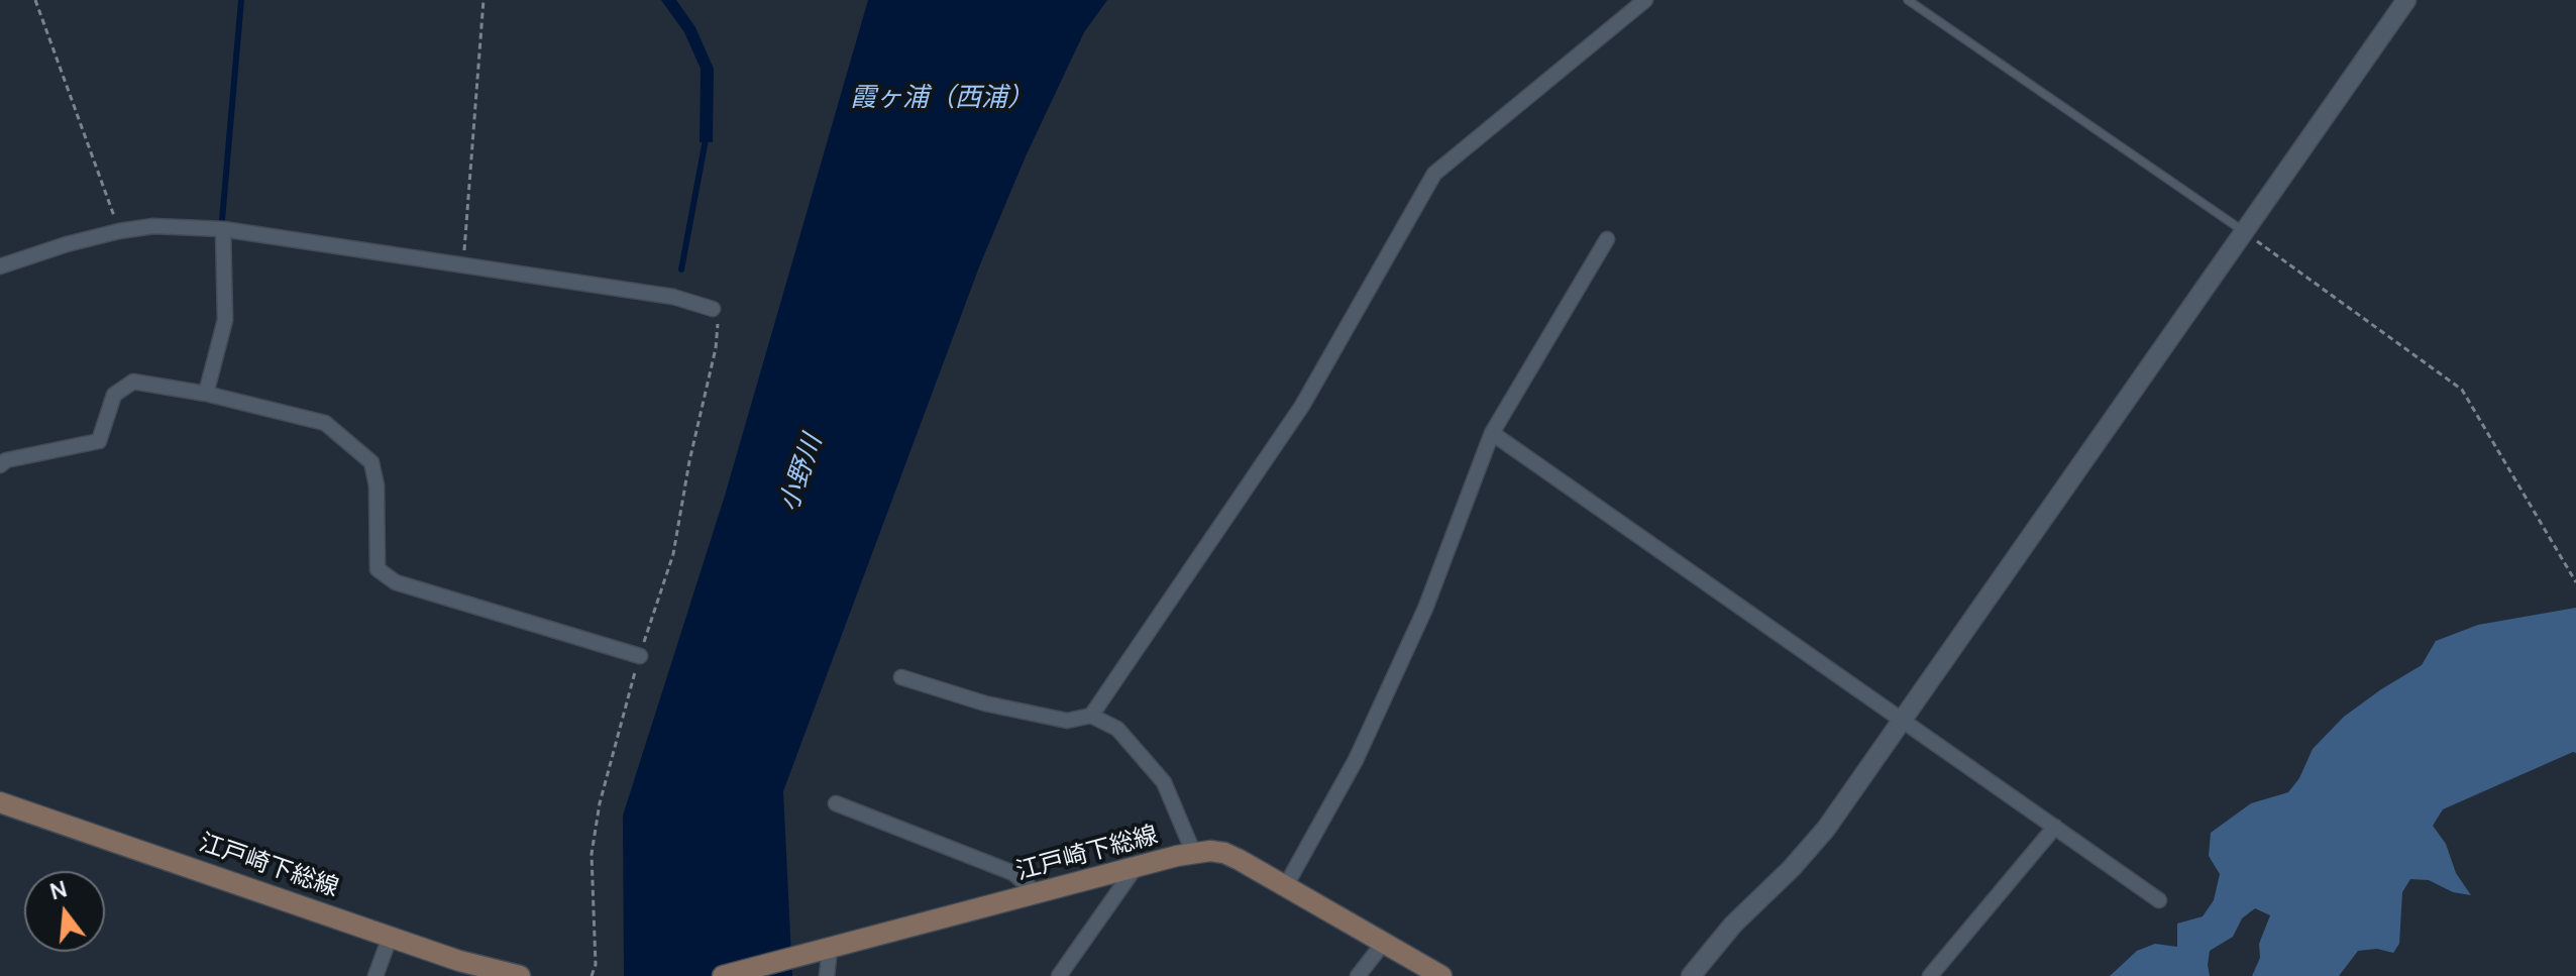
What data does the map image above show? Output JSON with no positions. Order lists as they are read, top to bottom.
{
  "streets": {
    "main road": ["江戸崎下総線"]
  },
  "water": ["霞ヶ浦（西浦）", "小野川"],
  "north": "top"
}
